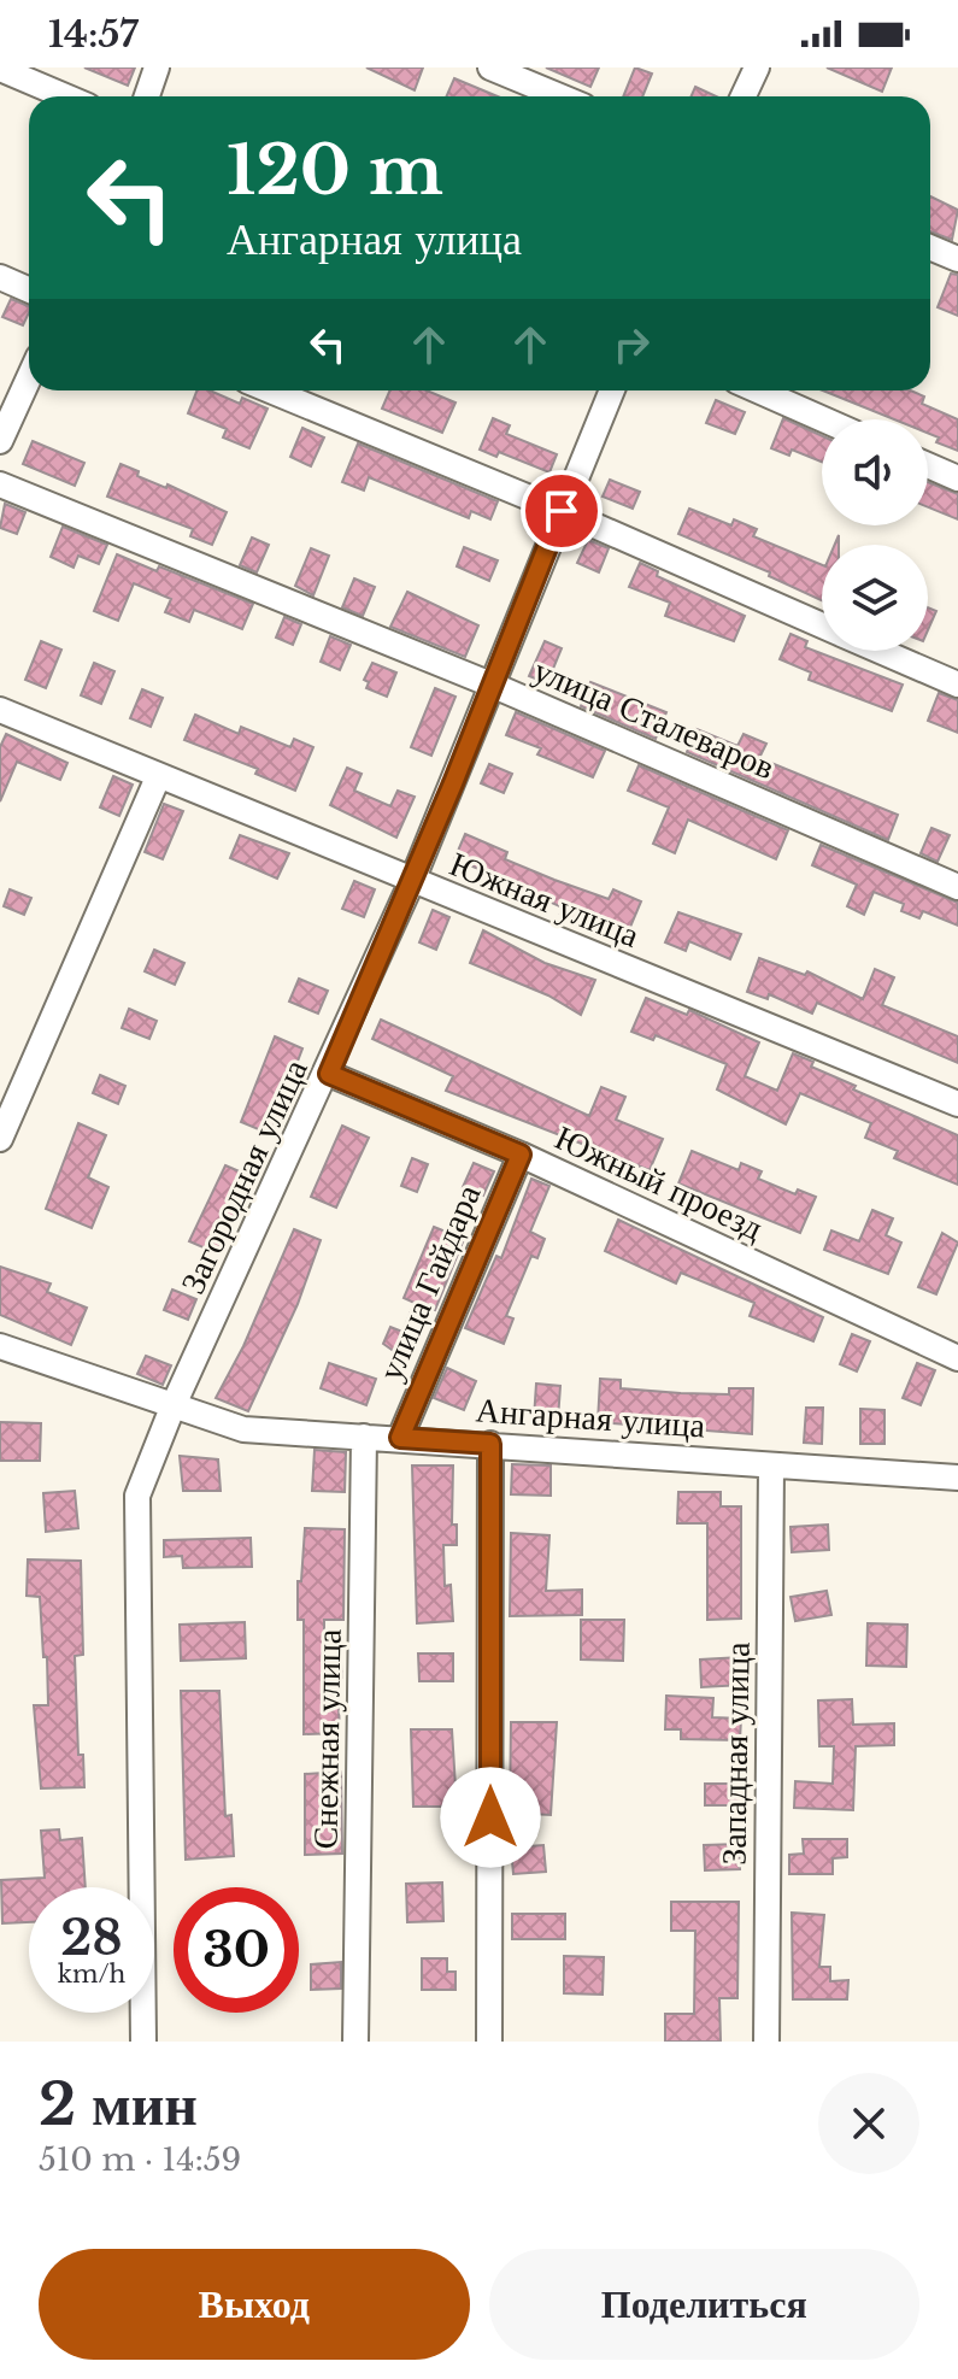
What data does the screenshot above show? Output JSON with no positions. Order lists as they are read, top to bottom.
{
  "streets": {
    "street": [
      "улица Сталеваров",
      "Южная улица",
      "Загородная улица",
      "Южный проезд",
      "улица Гайдара",
      "Ангарная улица",
      "Снежная улица",
      "Западная улица"
    ]
  },
  "crossings": [
    ["улица Сталеваров", "Загородная улица"],
    ["Южная улица", "Загородная улица"],
    ["Загородная улица", "Южный проезд"],
    ["Загородная улица", "Ангарная улица"],
    ["Южный проезд", "улица Гайдара"],
    ["улица Гайдара", "Ангарная улица"],
    ["Ангарная улица", "Снежная улица"],
    ["Ангарная улица", "Западная улица"]
  ],
  "page": {
    "status": "14:57",
    "turn": ["120 m", "Ангарная улица"],
    "speed": "28 km/h",
    "limit": "30",
    "heading": ["2 мин", "510 m · 14:59"],
    "buttons": ["Выход", "Поделиться"]
  }
}
